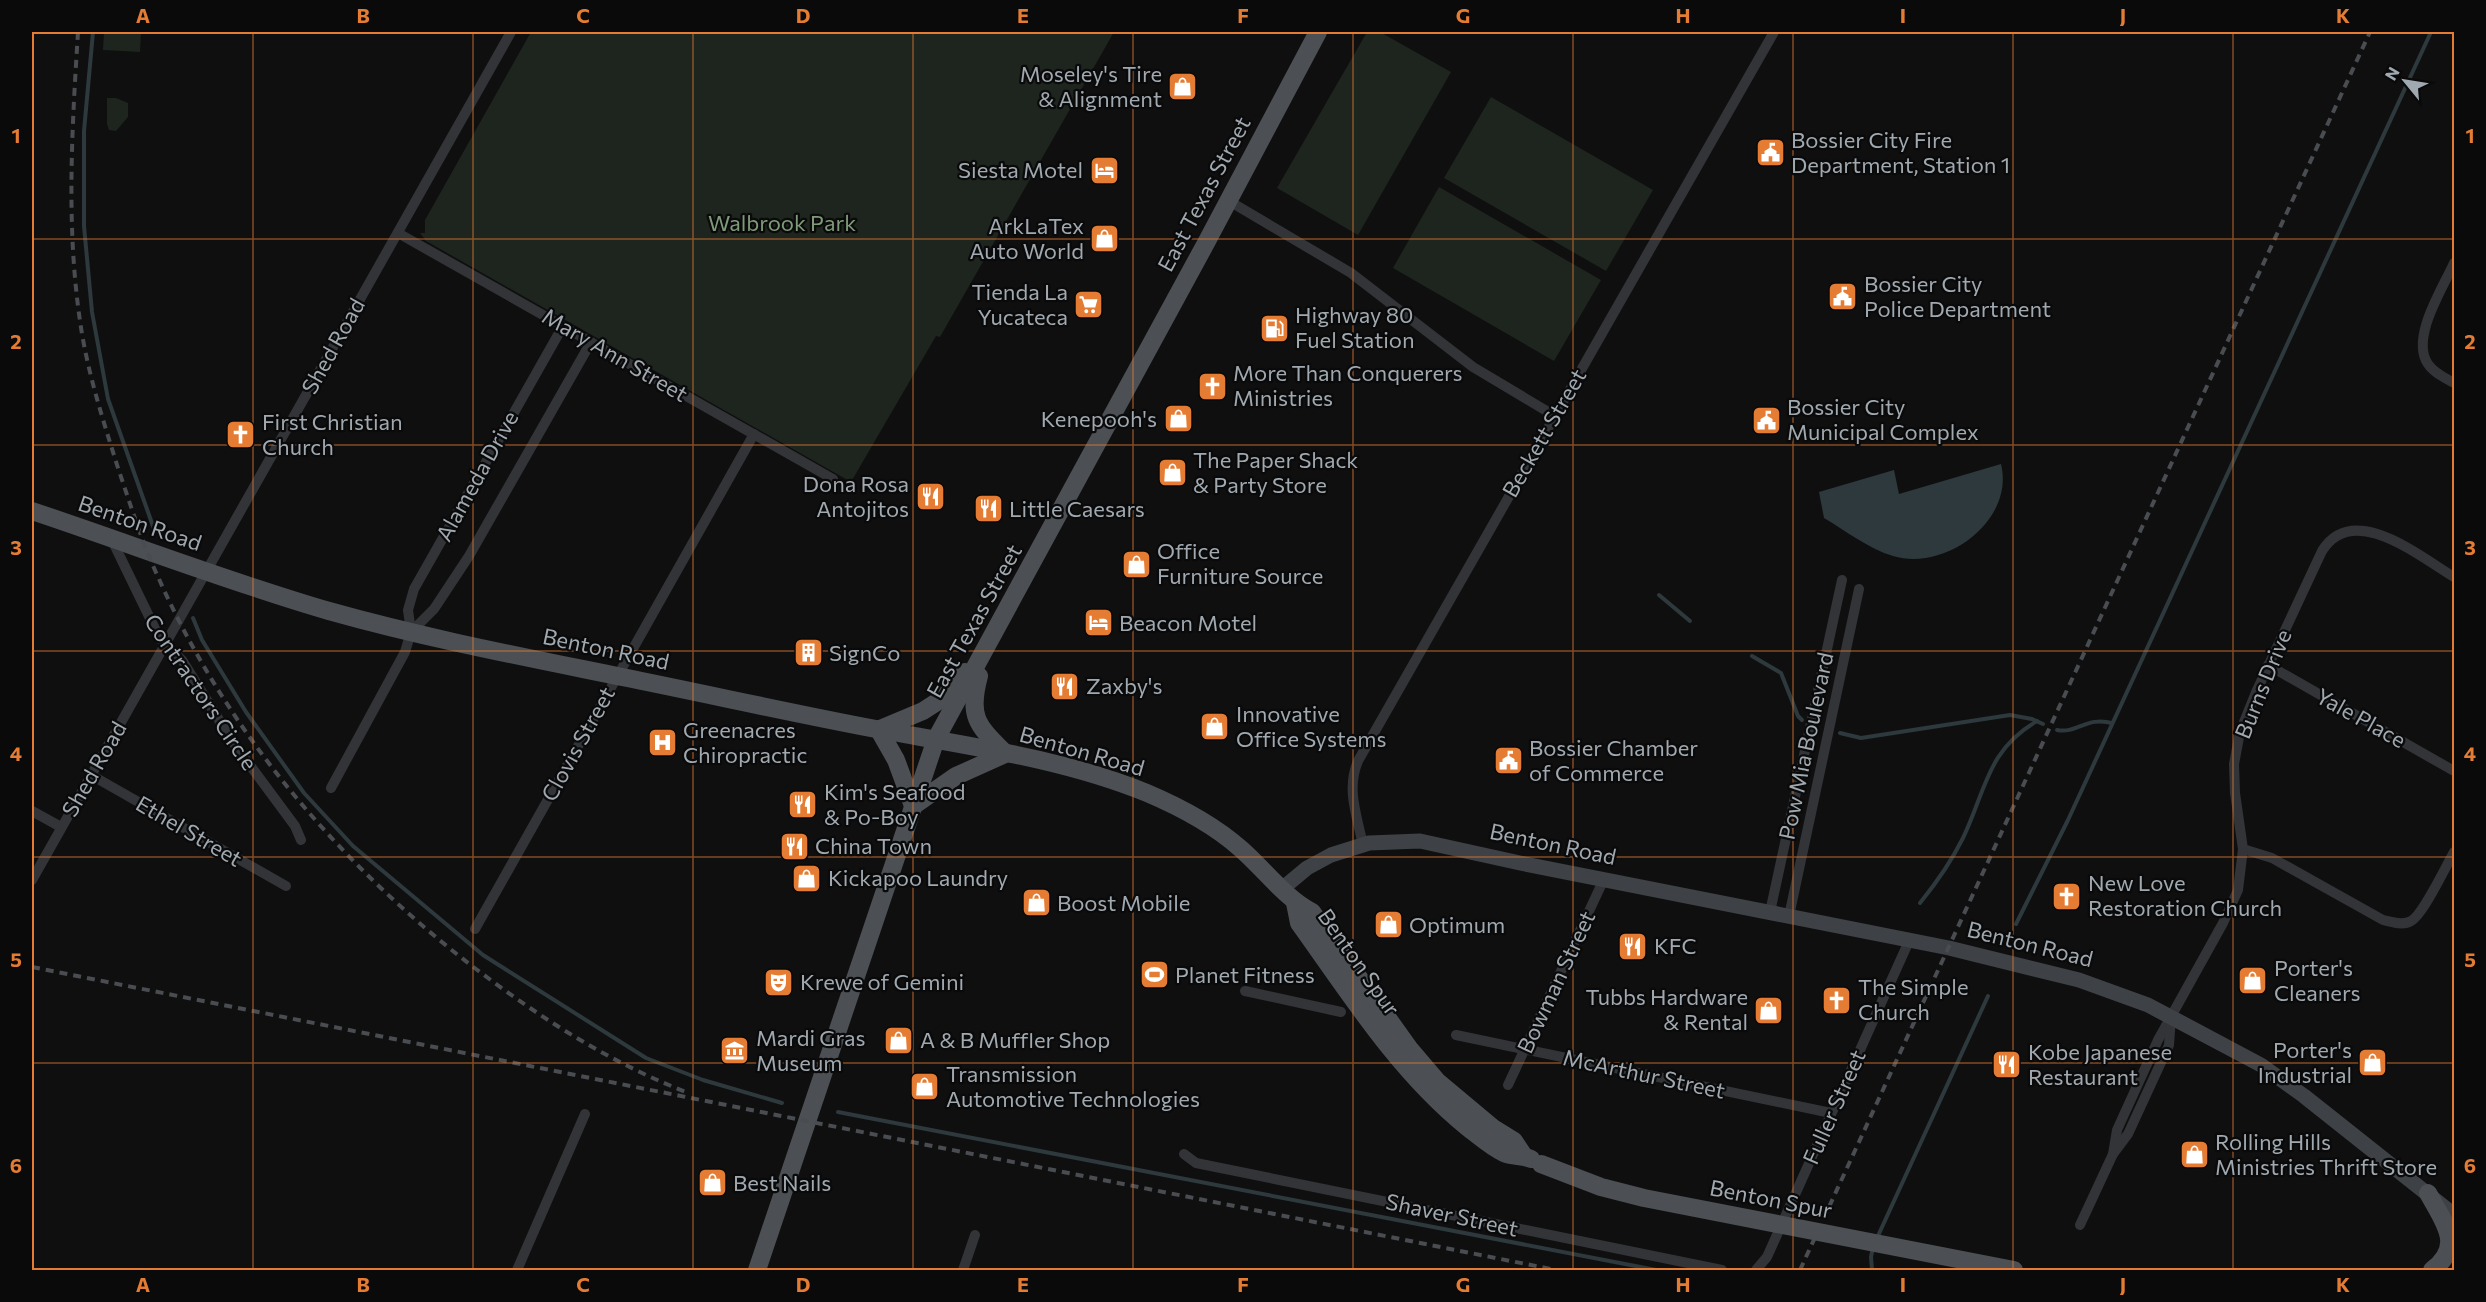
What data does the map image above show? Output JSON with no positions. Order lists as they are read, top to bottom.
{
  "streets": {
    "main road": ["East Texas Street", "Benton Road", "Benton Spur"],
    "street": [
      "Shed Road",
      "Mary Ann Street",
      "Beckett Street",
      "Alameda Drive",
      "Burns Drive",
      "Contractors Circle",
      "Yale Place",
      "Clovis Street",
      "Pow Mia Boulevard",
      "Ethel Street",
      "Bowman Street",
      "McArthur Street",
      "Fuller Street",
      "Shaver Street"
    ]
  },
  "crossings": [
    ["East Texas Street", "Benton Road"],
    ["Shed Road", "Mary Ann Street"],
    ["Shed Road", "Benton Road"],
    ["Shed Road", "Contractors Circle"],
    ["Shed Road", "Ethel Street"],
    ["Mary Ann Street", "Alameda Drive"],
    ["Mary Ann Street", "Clovis Street"],
    ["Beckett Street", "Benton Road"],
    ["Alameda Drive", "Benton Road"],
    ["Benton Road", "Burns Drive"],
    ["Benton Road", "Contractors Circle"],
    ["Benton Road", "Clovis Street"],
    ["Benton Road", "Pow Mia Boulevard"],
    ["Benton Road", "Benton Spur"],
    ["Benton Road", "Bowman Street"],
    ["Benton Road", "Fuller Street"],
    ["Burns Drive", "Yale Place"],
    ["Bowman Street", "McArthur Street"],
    ["McArthur Street", "Fuller Street"]
  ],
  "parks": ["Walbrook Park"],
  "places": {
    "shop": [
      "Moseley's Tire & Alignment",
      "ArkLaTex Auto World",
      "Kenepooh's",
      "The Paper Shack & Party Store",
      "Office Furniture Source",
      "Innovative Office Systems",
      "Kickapoo Laundry",
      "Boost Mobile",
      "Optimum",
      "Porter's Cleaners",
      "Tubbs Hardware & Rental",
      "A & B Muffler Shop",
      "Porter's Industrial",
      "Transmission Automotive Technologies",
      "Rolling Hills Ministries Thrift Store",
      "Best Nails"
    ],
    "public building": [
      "Bossier City Fire Department, Station 1",
      "Bossier City Police Department",
      "Bossier City Municipal Complex",
      "Bossier Chamber of Commerce"
    ],
    "hotel": ["Siesta Motel", "Beacon Motel"],
    "supermarket": ["Tienda La Yucateca"],
    "fuel station": ["Highway 80 Fuel Station"],
    "church": [
      "More Than Conquerers Ministries",
      "First Christian Church",
      "New Love Restoration Church",
      "The Simple Church"
    ],
    "restaurant": [
      "Dona Rosa Antojitos",
      "Little Caesars",
      "Zaxby's",
      "Kim's Seafood & Po-Boy",
      "China Town",
      "KFC",
      "Kobe Japanese Restaurant"
    ],
    "building": ["SignCo"],
    "hospital": ["Greenacres Chiropractic"],
    "sports": ["Planet Fitness"],
    "theatre": ["Krewe of Gemini"],
    "museum": ["Mardi Gras Museum"]
  },
  "north": "top left",
  "grid": {
    "columns": [
      "A",
      "B",
      "C",
      "D",
      "E",
      "F",
      "G",
      "H",
      "I",
      "J",
      "K"
    ],
    "rows": [
      "1",
      "2",
      "3",
      "4",
      "5",
      "6"
    ]
  }
}
